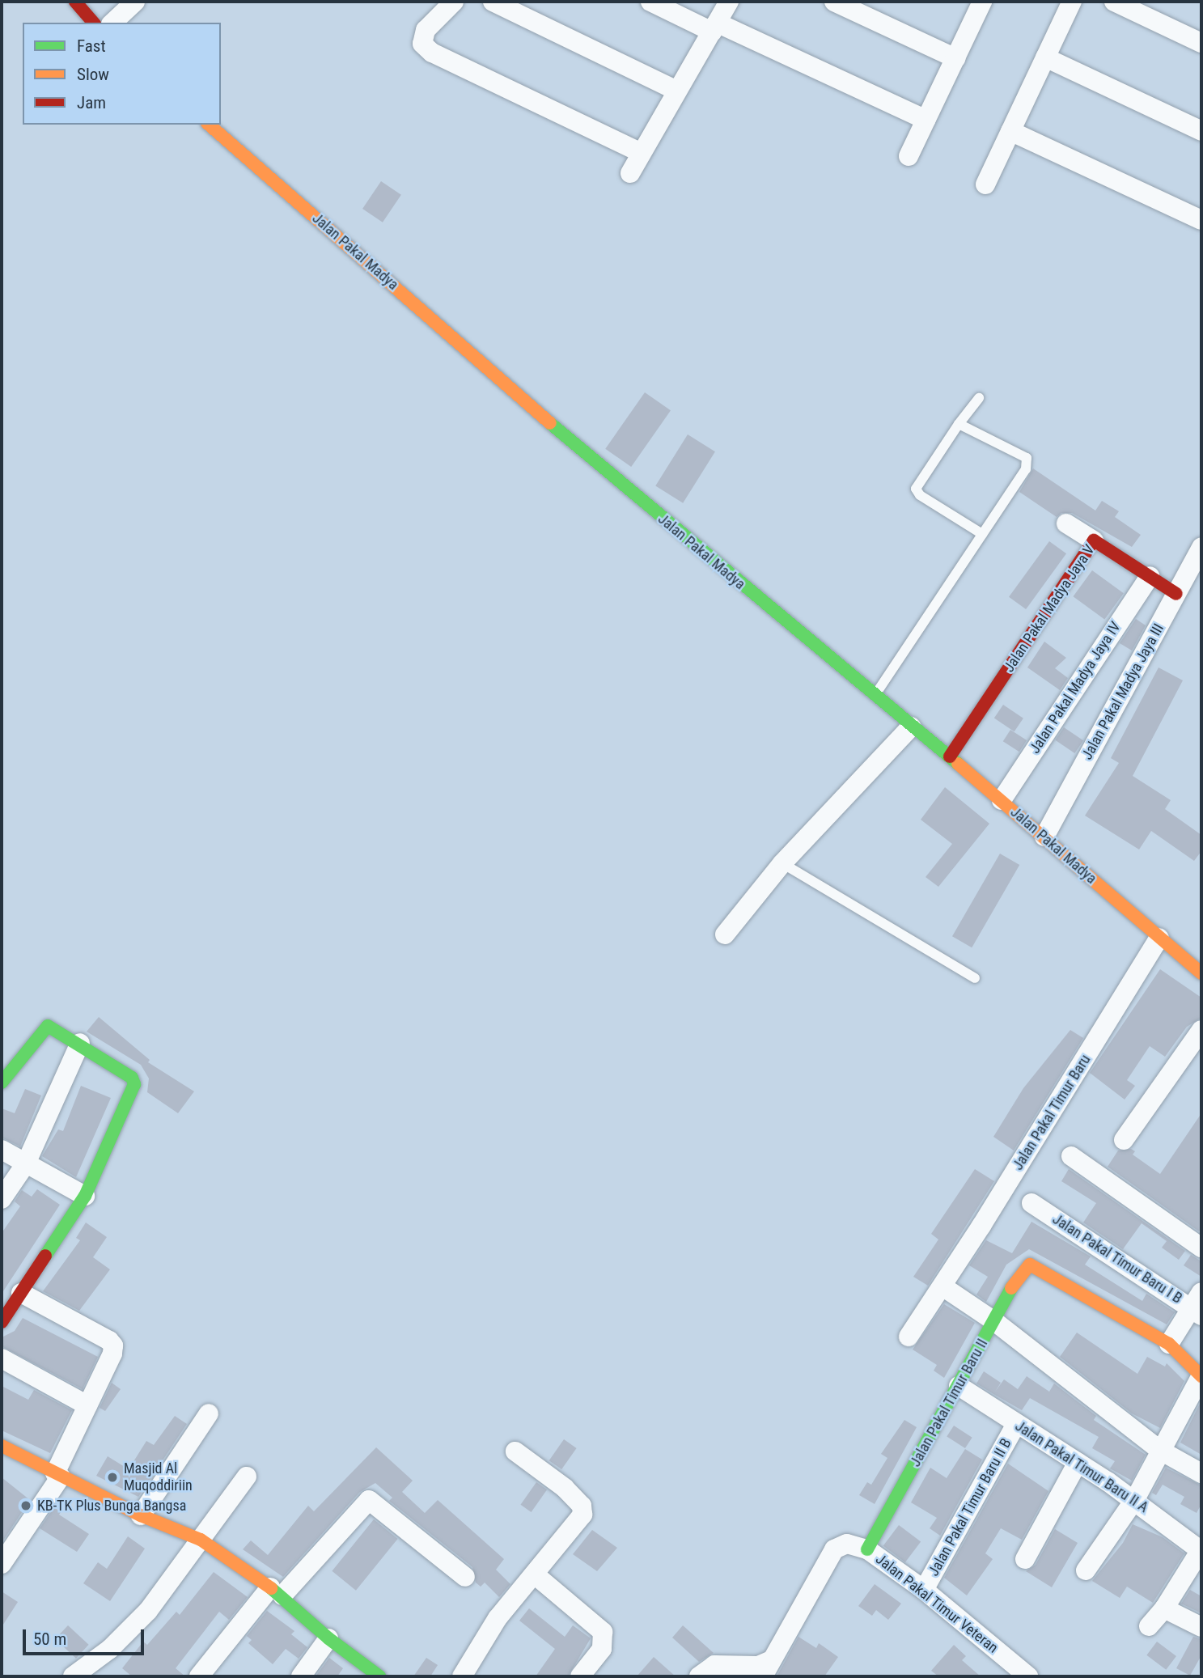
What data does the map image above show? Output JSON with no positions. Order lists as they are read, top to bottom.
{
  "streets": {
    "street": [
      "Jalan Pakal Madya",
      "Jalan Pakal Madya Jaya V",
      "Jalan Pakal Madya Jaya IV",
      "Jalan Pakal Madya Jaya III",
      "Jalan Pakal Timur Baru",
      "Jalan Pakal Timur Baru I B",
      "Jalan Pakal Timur Baru II",
      "Jalan Pakal Timur Baru II A",
      "Jalan Pakal Timur Baru II B",
      "Jalan Pakal Timur Veteran"
    ]
  },
  "crossings": [
    ["Jalan Pakal Madya", "Jalan Pakal Madya Jaya V"],
    ["Jalan Pakal Madya", "Jalan Pakal Madya Jaya IV"],
    ["Jalan Pakal Madya", "Jalan Pakal Madya Jaya III"],
    ["Jalan Pakal Madya", "Jalan Pakal Timur Baru"],
    ["Jalan Pakal Madya Jaya V", "Jalan Pakal Madya Jaya IV"],
    ["Jalan Pakal Madya Jaya V", "Jalan Pakal Madya Jaya III"],
    ["Jalan Pakal Timur Baru II", "Jalan Pakal Timur Baru II A"],
    ["Jalan Pakal Timur Baru II", "Jalan Pakal Timur Veteran"],
    ["Jalan Pakal Timur Baru II A", "Jalan Pakal Timur Baru II B"],
    ["Jalan Pakal Timur Baru II B", "Jalan Pakal Timur Veteran"]
  ],
  "places": ["Masjid Al Muqoddiriin", "KB-TK Plus Bunga Bangsa"],
  "legend": ["Fast", "Slow", "Jam"],
  "scale_bar": "50 m"
}
